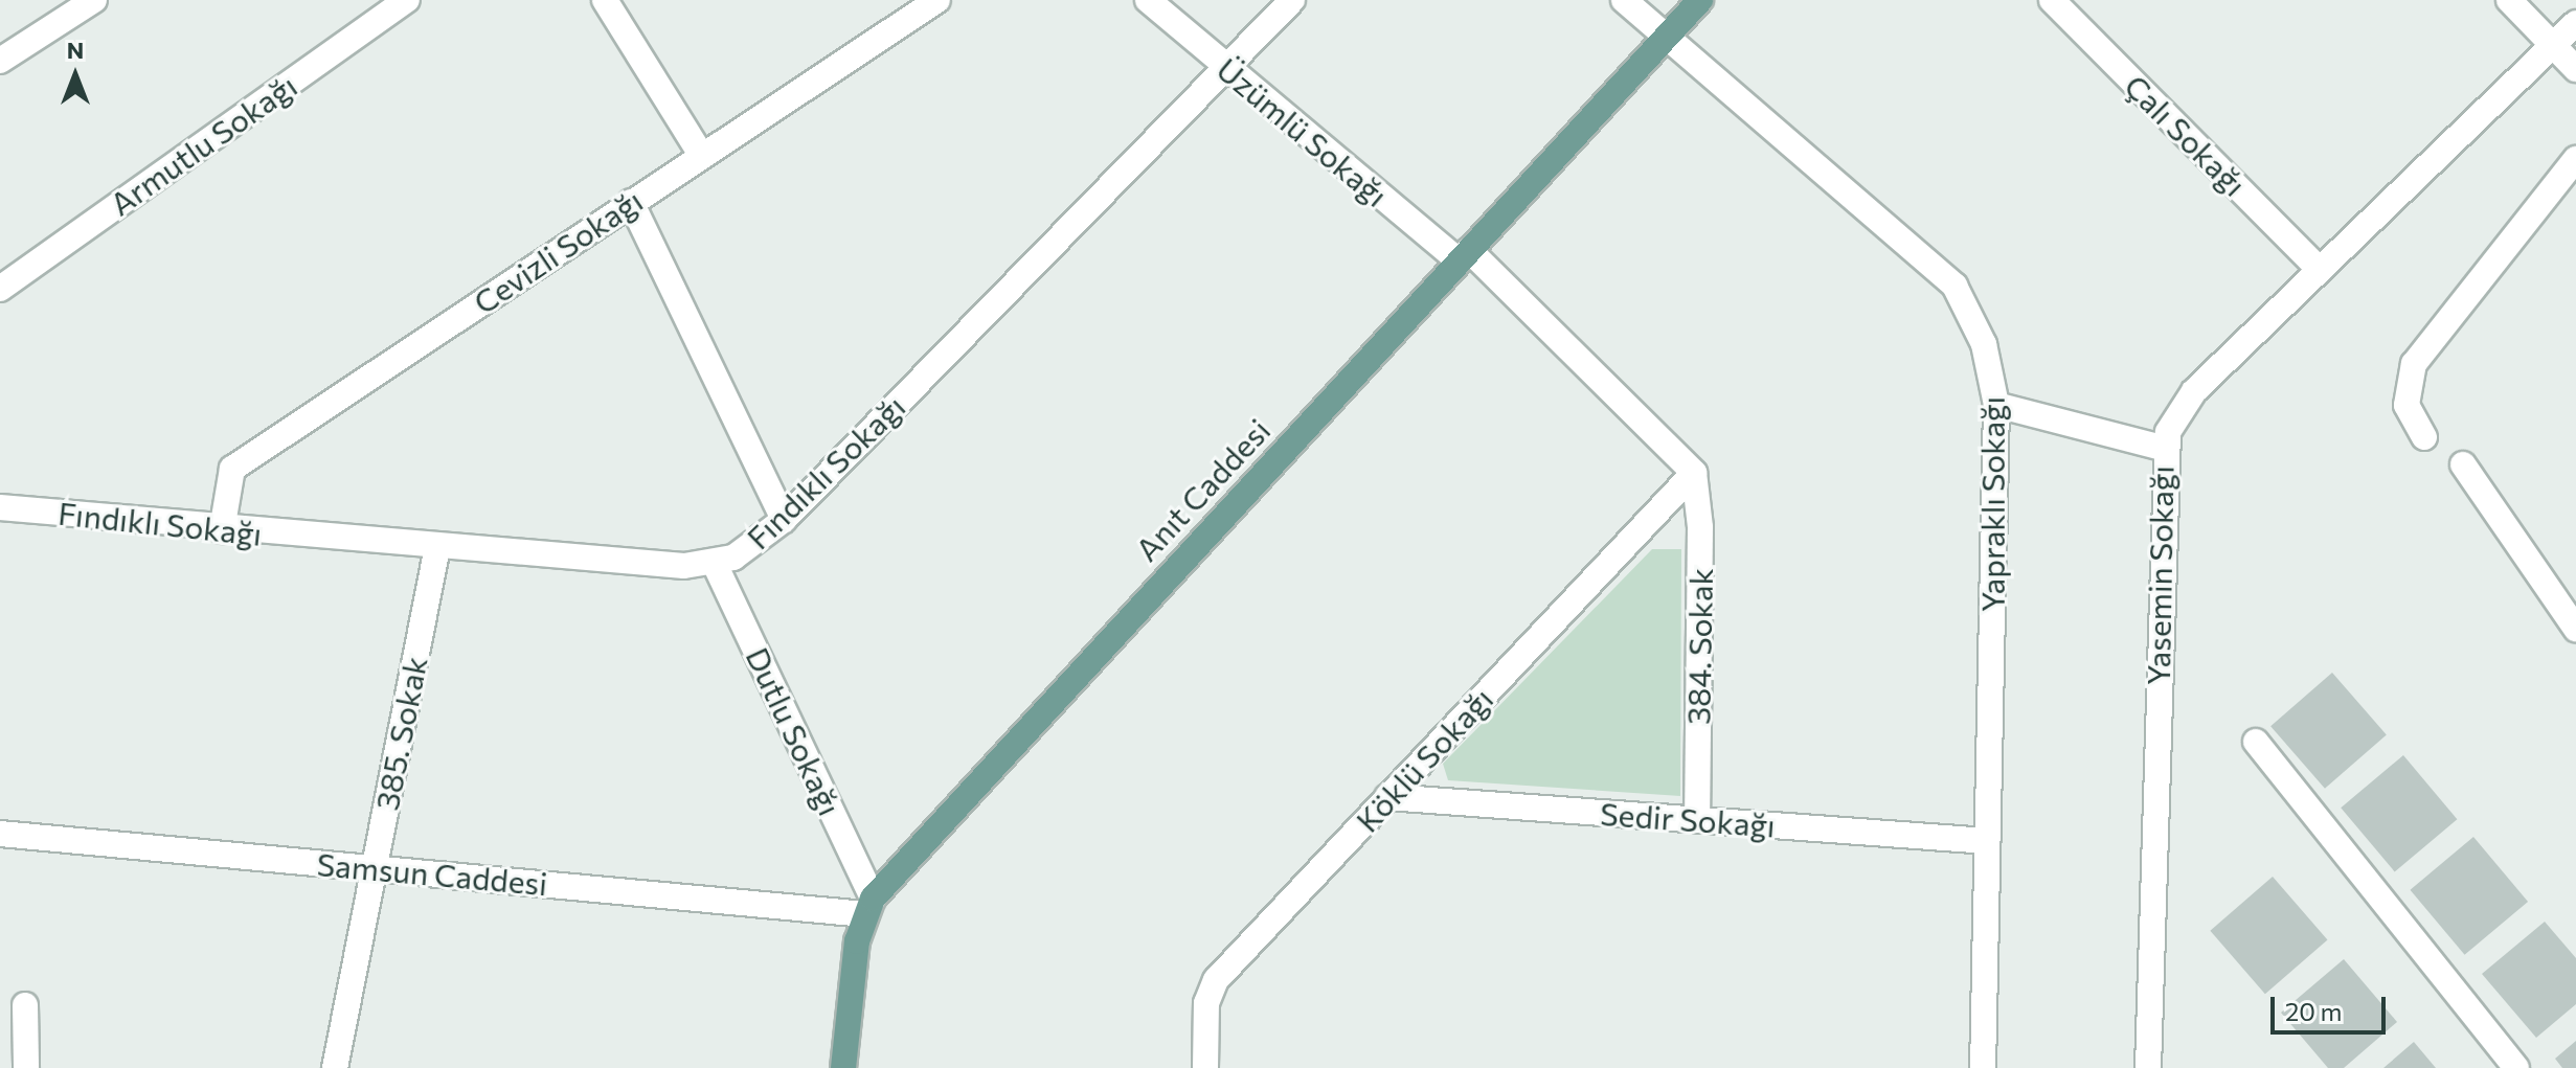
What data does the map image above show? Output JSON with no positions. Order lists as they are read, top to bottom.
{
  "streets": {
    "main road": ["Anıt Caddesi"],
    "street": [
      "Üzümlü Sokağı",
      "Çalı Sokağı",
      "Armutlu Sokağı",
      "Cevizli Sokağı",
      "Fındıklı Sokağı",
      "Yapraklı Sokağı",
      "Yasemin Sokağı",
      "384. Sokak",
      "Dutlu Sokağı",
      "385. Sokak",
      "Köklü Sokağı",
      "Sedir Sokağı",
      "Samsun Caddesi"
    ]
  },
  "crossings": [
    ["Üzümlü Sokağı", "Fındıklı Sokağı"],
    ["Üzümlü Sokağı", "Anıt Caddesi"],
    ["Üzümlü Sokağı", "384. Sokak"],
    ["Üzümlü Sokağı", "Köklü Sokağı"],
    ["Çalı Sokağı", "Yasemin Sokağı"],
    ["Cevizli Sokağı", "Fındıklı Sokağı"],
    ["Fındıklı Sokağı", "Dutlu Sokağı"],
    ["Fındıklı Sokağı", "385. Sokak"],
    ["Anıt Caddesi", "Yapraklı Sokağı"],
    ["Anıt Caddesi", "Dutlu Sokağı"],
    ["Anıt Caddesi", "Samsun Caddesi"],
    ["Yapraklı Sokağı", "Sedir Sokağı"],
    ["384. Sokak", "Köklü Sokağı"],
    ["384. Sokak", "Sedir Sokağı"],
    ["Dutlu Sokağı", "Samsun Caddesi"],
    ["385. Sokak", "Samsun Caddesi"],
    ["Köklü Sokağı", "Sedir Sokağı"]
  ],
  "scale_bar": "20 m",
  "north": "top"
}
